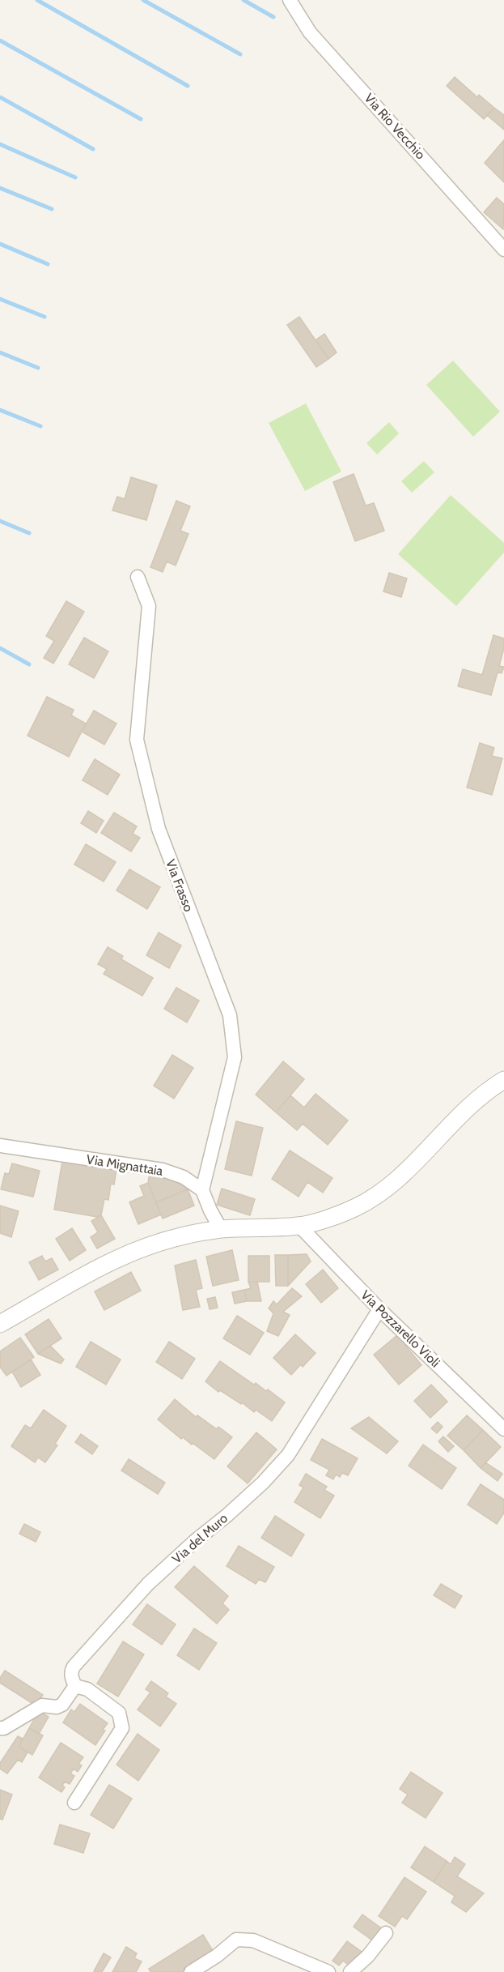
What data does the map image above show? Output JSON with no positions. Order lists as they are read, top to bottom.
{
  "streets": {
    "street": [
      "Via Rio Vecchio",
      "Via Frasso",
      "Via Mignattaia",
      "Via Pozzarello Violi",
      "Via del Muro"
    ]
  },
  "crossings": [
    ["Via Frasso", "Via Mignattaia"],
    ["Via Pozzarello Violi", "Via del Muro"]
  ]
}
